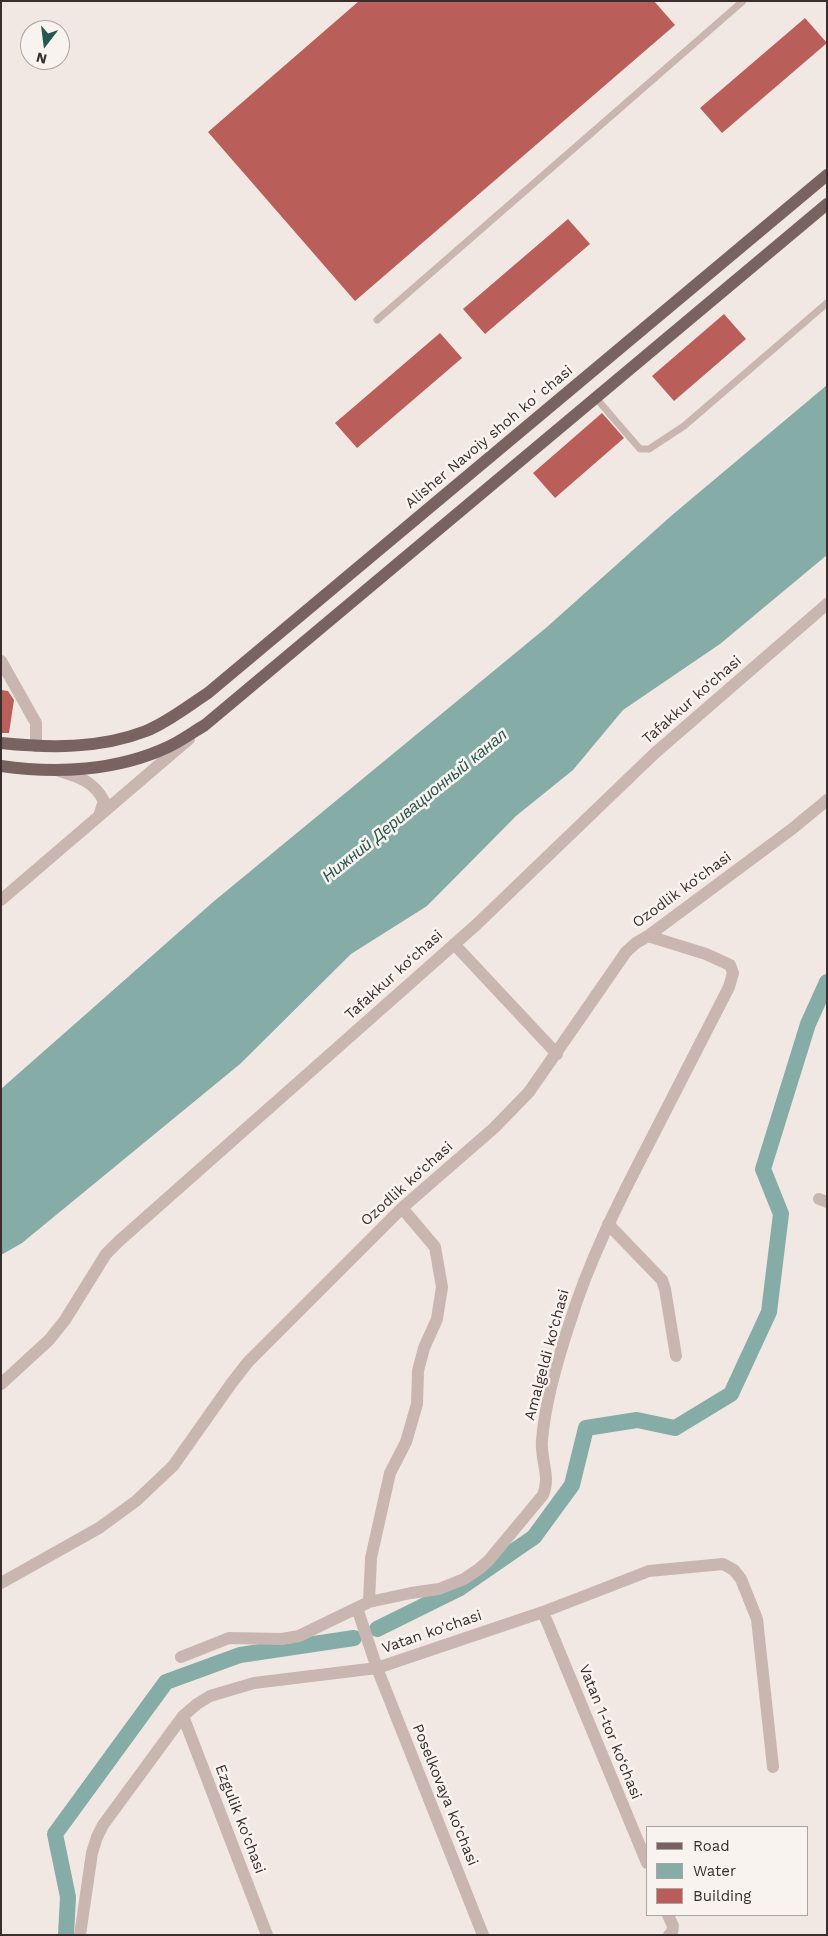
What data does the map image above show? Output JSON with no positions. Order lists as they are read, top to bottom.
{
  "streets": {
    "main road": ["Alisher Navoiy shoh koʻchasi"],
    "street": [
      "Tafakkur ko‘chasi",
      "Ozodlik ko‘chasi",
      "Amalgeldi ko‘chasi",
      "Vatan ko'chasi",
      "Vatan 1-tor ko‘chasi",
      "Poselkovaya ko‘chasi",
      "Ezgulik ko'chasi"
    ]
  },
  "crossings": [
    ["Ozodlik ko‘chasi", "Amalgeldi ko‘chasi"],
    ["Amalgeldi ko‘chasi", "Poselkovaya ko‘chasi"],
    ["Vatan ko'chasi", "Vatan 1-tor ko‘chasi"],
    ["Vatan ko'chasi", "Poselkovaya ko‘chasi"],
    ["Vatan ko'chasi", "Ezgulik ko'chasi"]
  ],
  "water": ["Нижний Деривационный канал"],
  "legend": ["Road", "Water", "Building"],
  "north": "bottom"
}
